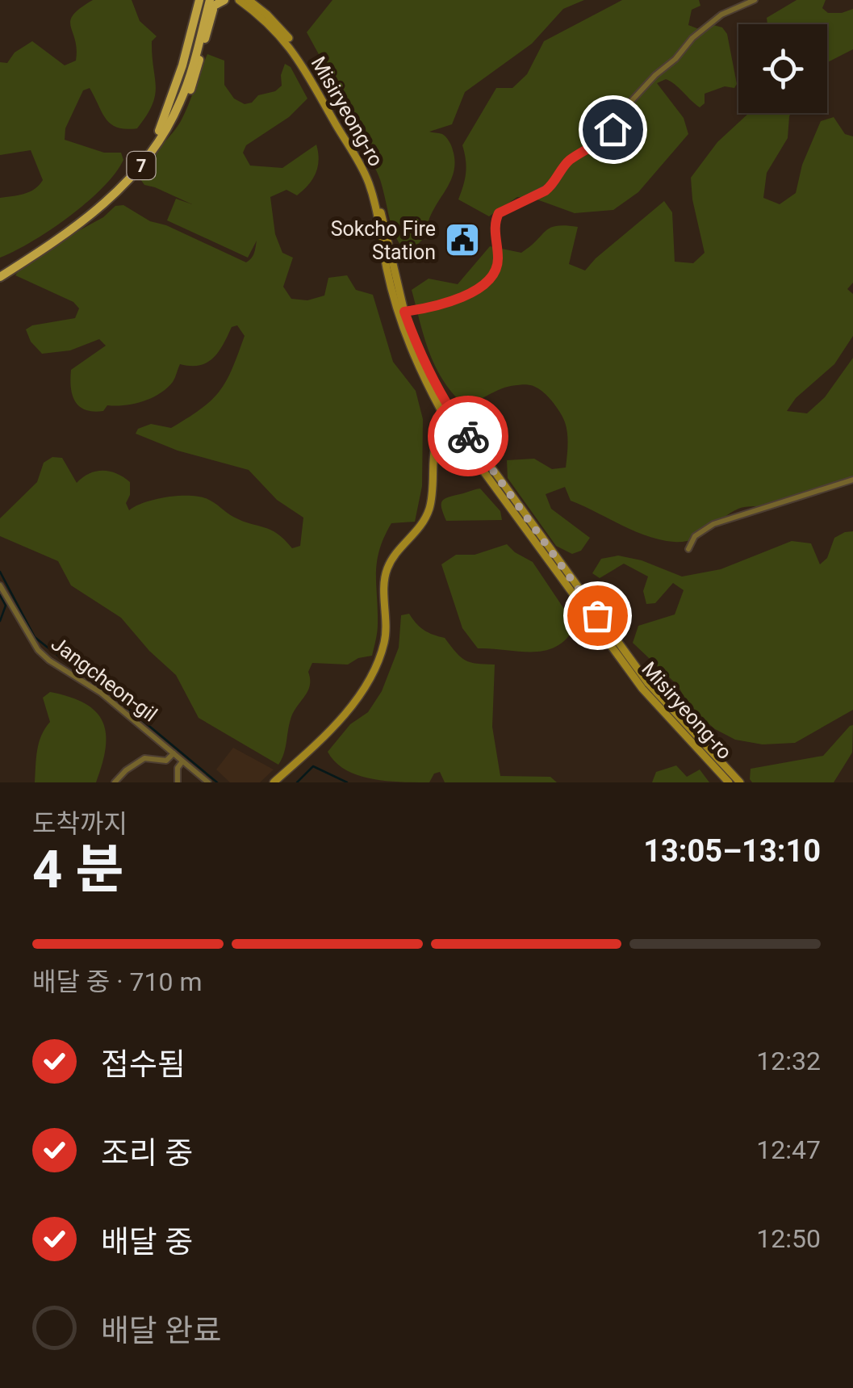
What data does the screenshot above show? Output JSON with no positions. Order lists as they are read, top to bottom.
{
  "streets": {
    "main road": ["Misiryeong-ro", "7"],
    "street": ["Jangcheon-gil"]
  },
  "places": {
    "public building": ["Sokcho Fire Station"]
  },
  "page": {
    "heading": ["4 분", "도착까지", "13:05–13:10"],
    "bar": "배달 중 · 710 m",
    "list": [
      ["접수됨", "12:32"],
      ["조리 중", "12:47"],
      ["배달 중", "12:50"],
      "배달 완료"
    ]
  }
}
